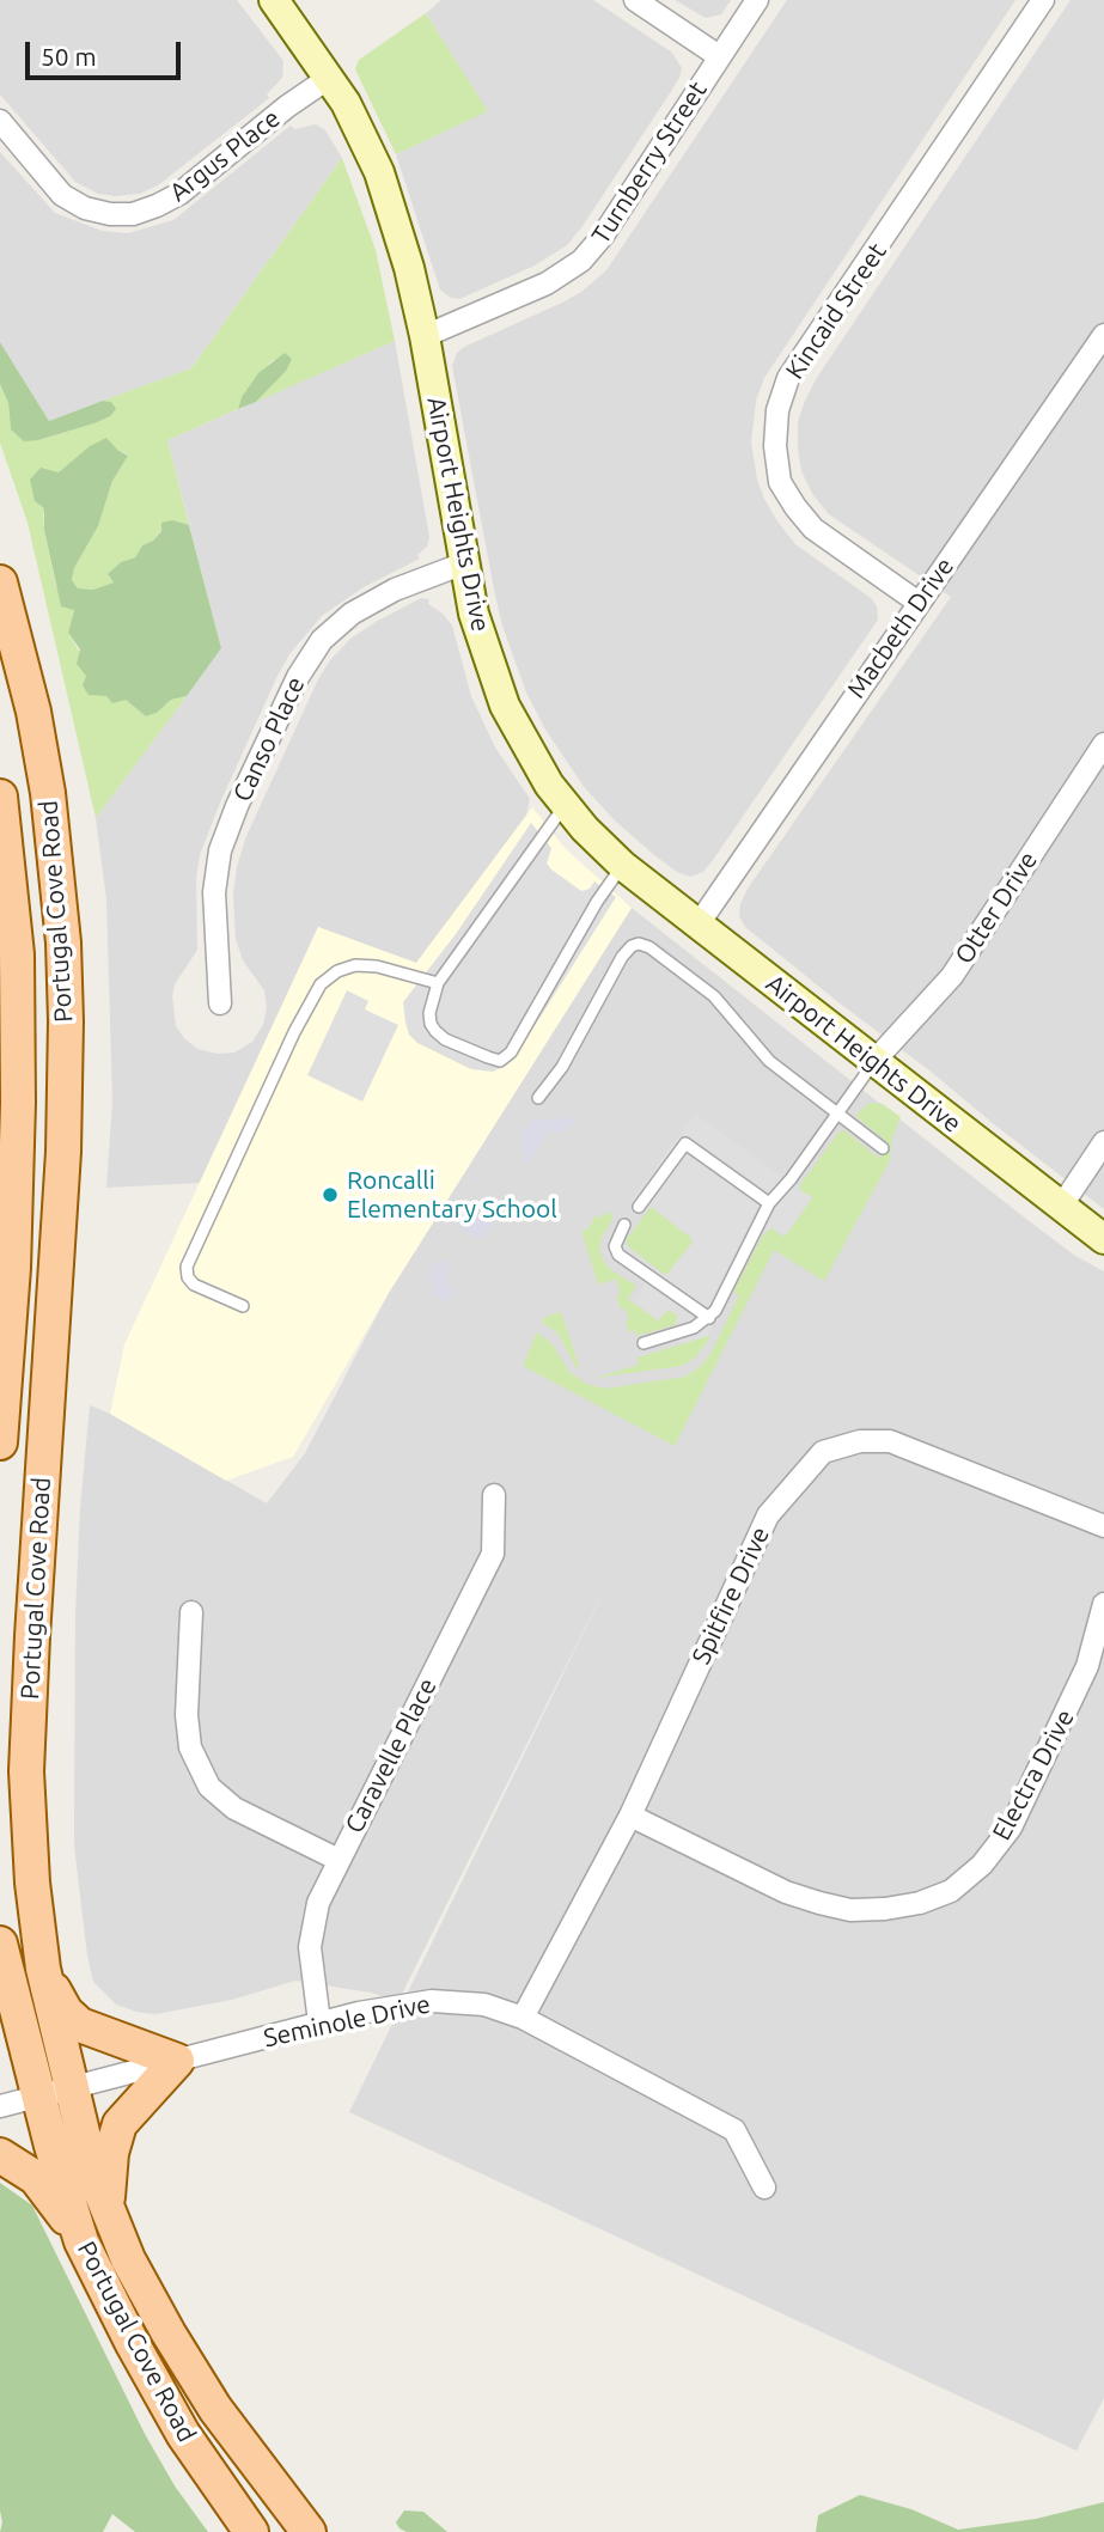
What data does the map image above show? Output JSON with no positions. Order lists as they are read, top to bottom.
{
  "streets": {
    "main road": ["Portugal Cove Road"],
    "street": [
      "Argus Place",
      "Turnberry Street",
      "Kincaid Street",
      "Airport Heights Drive",
      "Macbeth Drive",
      "Canso Place",
      "Otter Drive",
      "Spitfire Drive",
      "Caravelle Place",
      "Electra Drive",
      "Seminole Drive"
    ]
  },
  "crossings": [
    ["Argus Place", "Airport Heights Drive"],
    ["Turnberry Street", "Airport Heights Drive"],
    ["Kincaid Street", "Macbeth Drive"],
    ["Airport Heights Drive", "Macbeth Drive"],
    ["Airport Heights Drive", "Canso Place"],
    ["Airport Heights Drive", "Otter Drive"],
    ["Portugal Cove Road", "Seminole Drive"],
    ["Spitfire Drive", "Electra Drive"],
    ["Spitfire Drive", "Seminole Drive"],
    ["Caravelle Place", "Seminole Drive"]
  ],
  "places": ["Roncalli Elementary School"],
  "scale_bar": "50 m"
}
